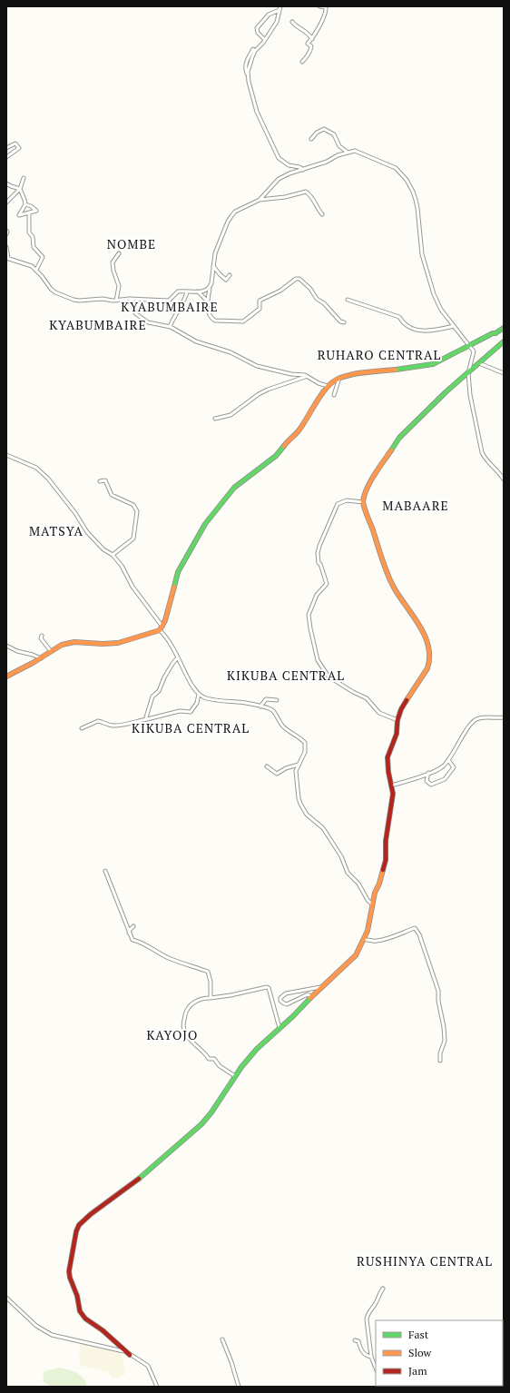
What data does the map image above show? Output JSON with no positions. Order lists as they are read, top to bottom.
{
  "districts": [
    "NOMBE",
    "KYABUMBAIRE",
    "KYABUMBAIRE",
    "RUHARO CENTRAL",
    "MABAARE",
    "MATSYA",
    "KIKUBA CENTRAL",
    "KIKUBA CENTRAL",
    "KAYOJO",
    "RUSHINYA CENTRAL"
  ],
  "legend": ["Fast", "Slow", "Jam"]
}
